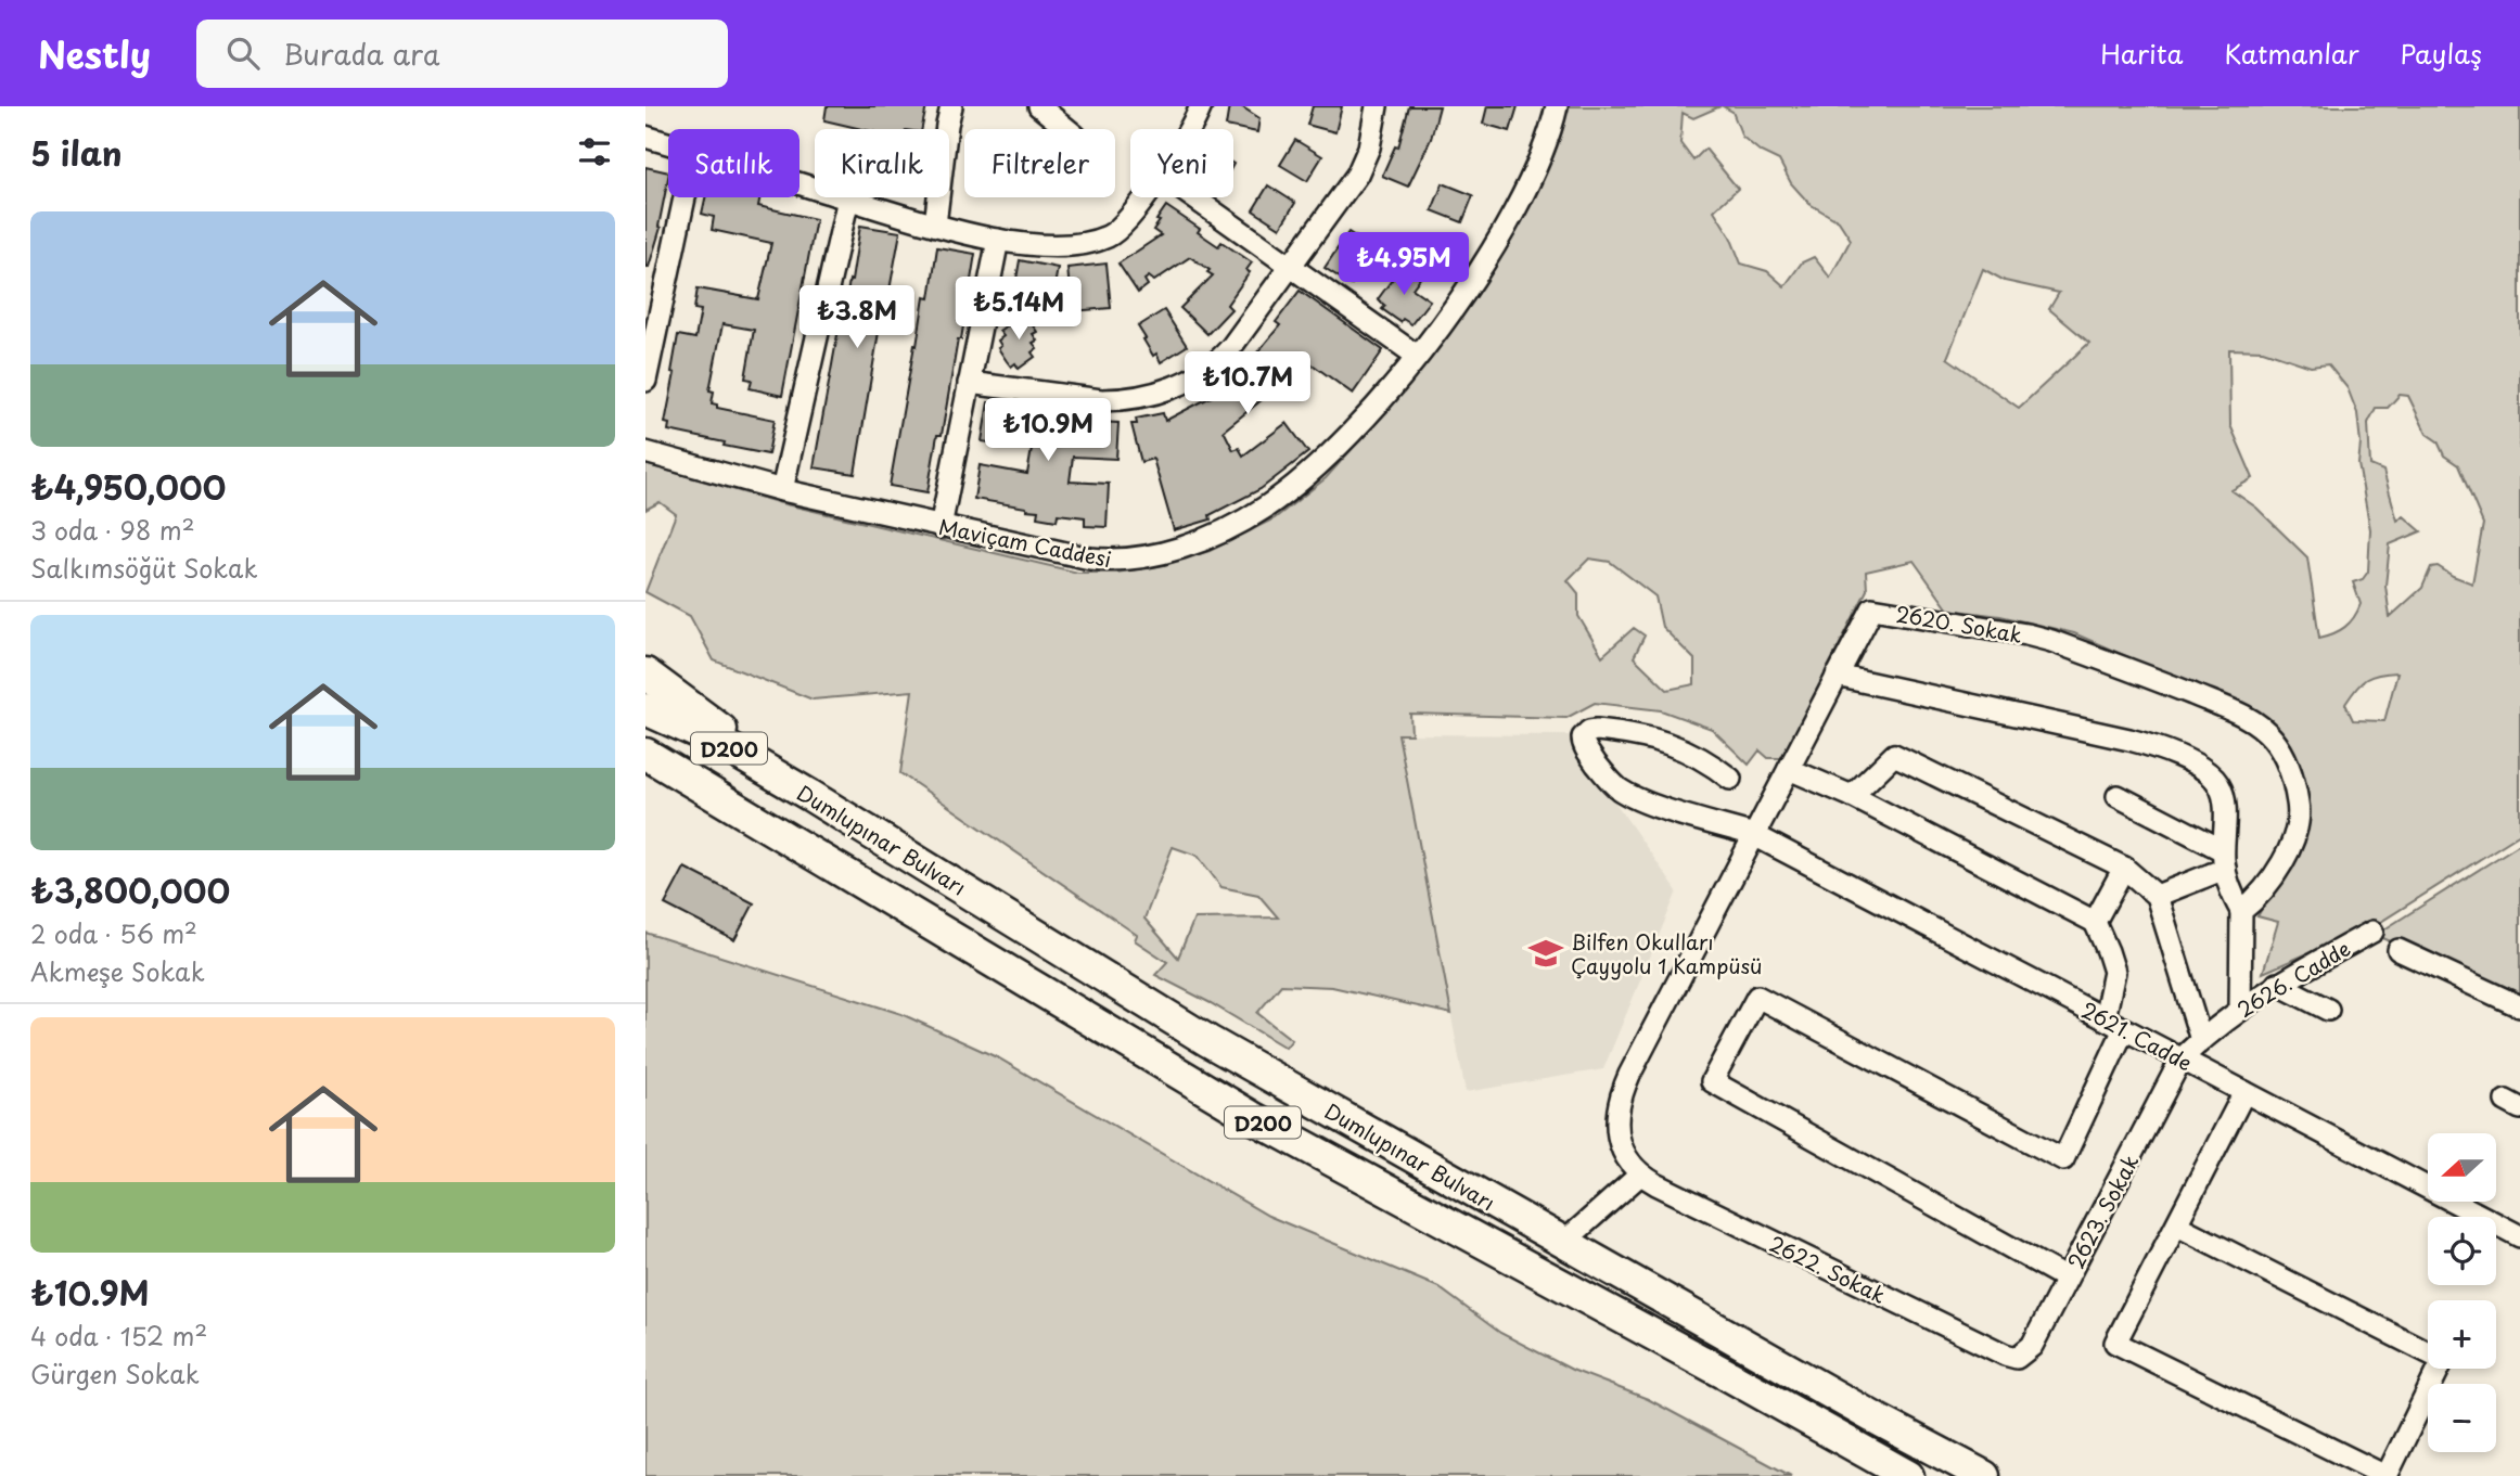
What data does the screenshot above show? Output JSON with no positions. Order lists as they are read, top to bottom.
{
  "streets": {
    "highway": ["D200", "Dumlupınar Bulvarı"],
    "street": [
      "Maviçam Caddesi",
      "2620. Sokak",
      "2626. Cadde",
      "2621. Cadde",
      "2623. Sokak",
      "2622. Sokak"
    ]
  },
  "crossings": [
    ["2620. Sokak", "2621. Cadde"],
    ["2620. Sokak", "2622. Sokak"],
    ["2626. Cadde", "2621. Cadde"],
    ["2626. Cadde", "2623. Sokak"],
    ["2621. Cadde", "2623. Sokak"],
    ["2623. Sokak", "2622. Sokak"]
  ],
  "places": {
    "school or university": ["Bilfen Okulları Çayyolu 1 Kampüsü"]
  },
  "north": "left",
  "page": {
    "header": "Nestly",
    "search": "Burada ara",
    "nav": ["Harita", "Katmanlar", "Paylaş"],
    "heading": "5 ilan",
    "chip": [
      "Satılık",
      "Kiralık",
      "Filtreler",
      "Yeni"
    ],
    "list": [
      {
        "name": "₺4,950,000",
        "note": "3 oda · 98 m² · Salkımsöğüt Sokak"
      },
      {
        "name": "₺3,800,000",
        "note": "2 oda · 56 m² · Akmeşe Sokak"
      },
      {
        "name": "₺10.9M",
        "note": "4 oda · 152 m² · Gürgen Sokak"
      }
    ],
    "price": [
      "₺4.95M",
      "₺5.14M",
      "₺3.8M",
      "₺10.7M",
      "₺10.9M"
    ],
    "map_buttons": ["+", "−"]
  }
}
